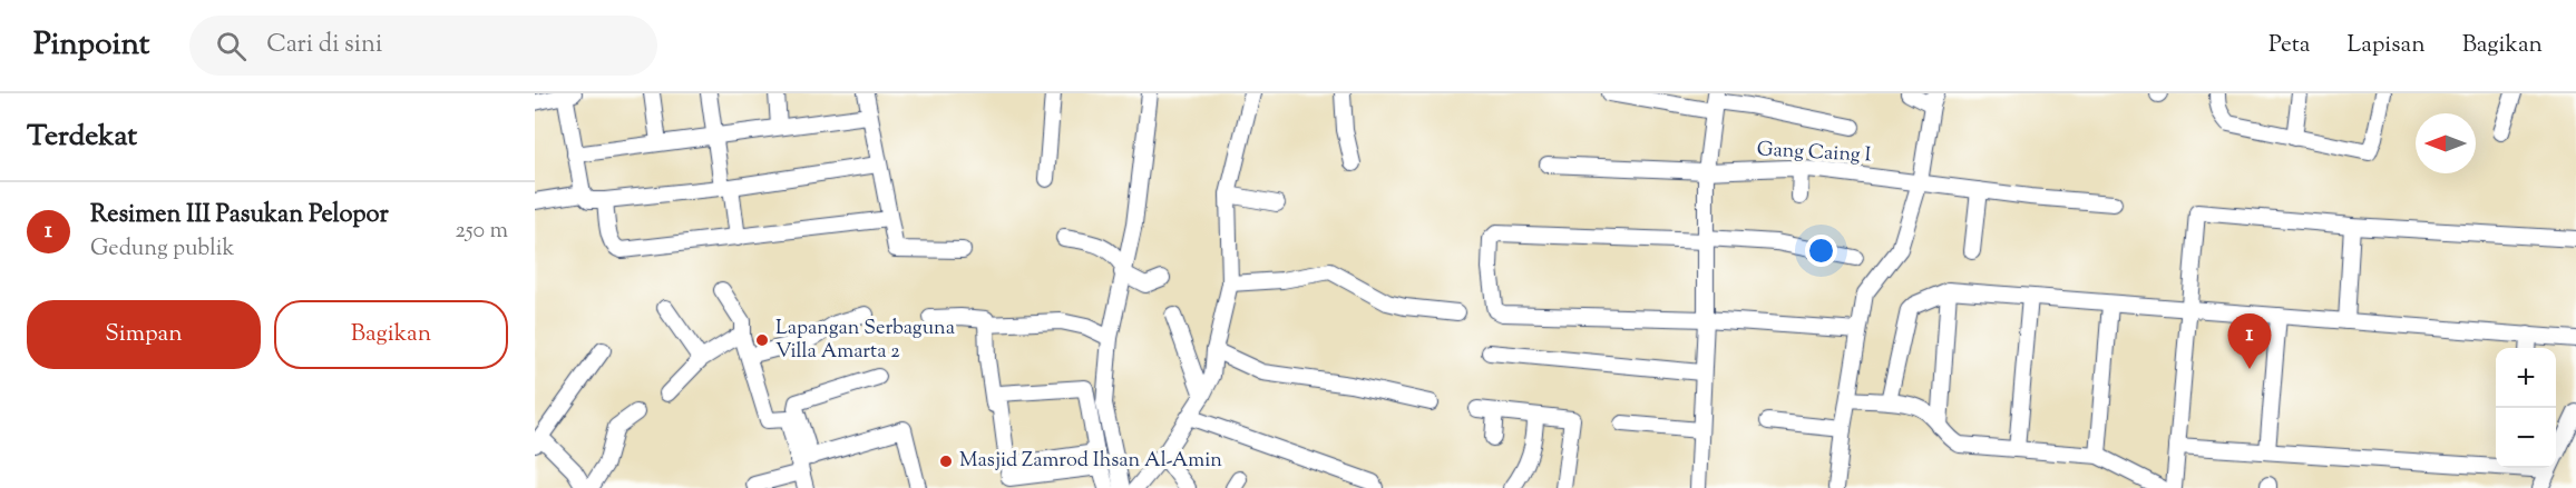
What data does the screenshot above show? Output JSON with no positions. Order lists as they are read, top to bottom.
{
  "streets": {
    "street": ["Gang Caing I"]
  },
  "places": ["Lapangan Serbaguna Villa Amarta 2", "Masjid Zamrod Ihsan Al-Amin"],
  "north": "left",
  "page": {
    "header": "Pinpoint",
    "search": "Cari di sini",
    "nav": ["Peta", "Lapisan", "Bagikan"],
    "heading": "Terdekat",
    "list": [
      {
        "mark": "1",
        "name": "Resimen III Pasukan Pelopor",
        "note": "Gedung publik",
        "value": "250 m"
      }
    ],
    "buttons": ["Simpan", "Bagikan"],
    "pins": "1",
    "map_buttons": ["+", "−"]
  }
}
